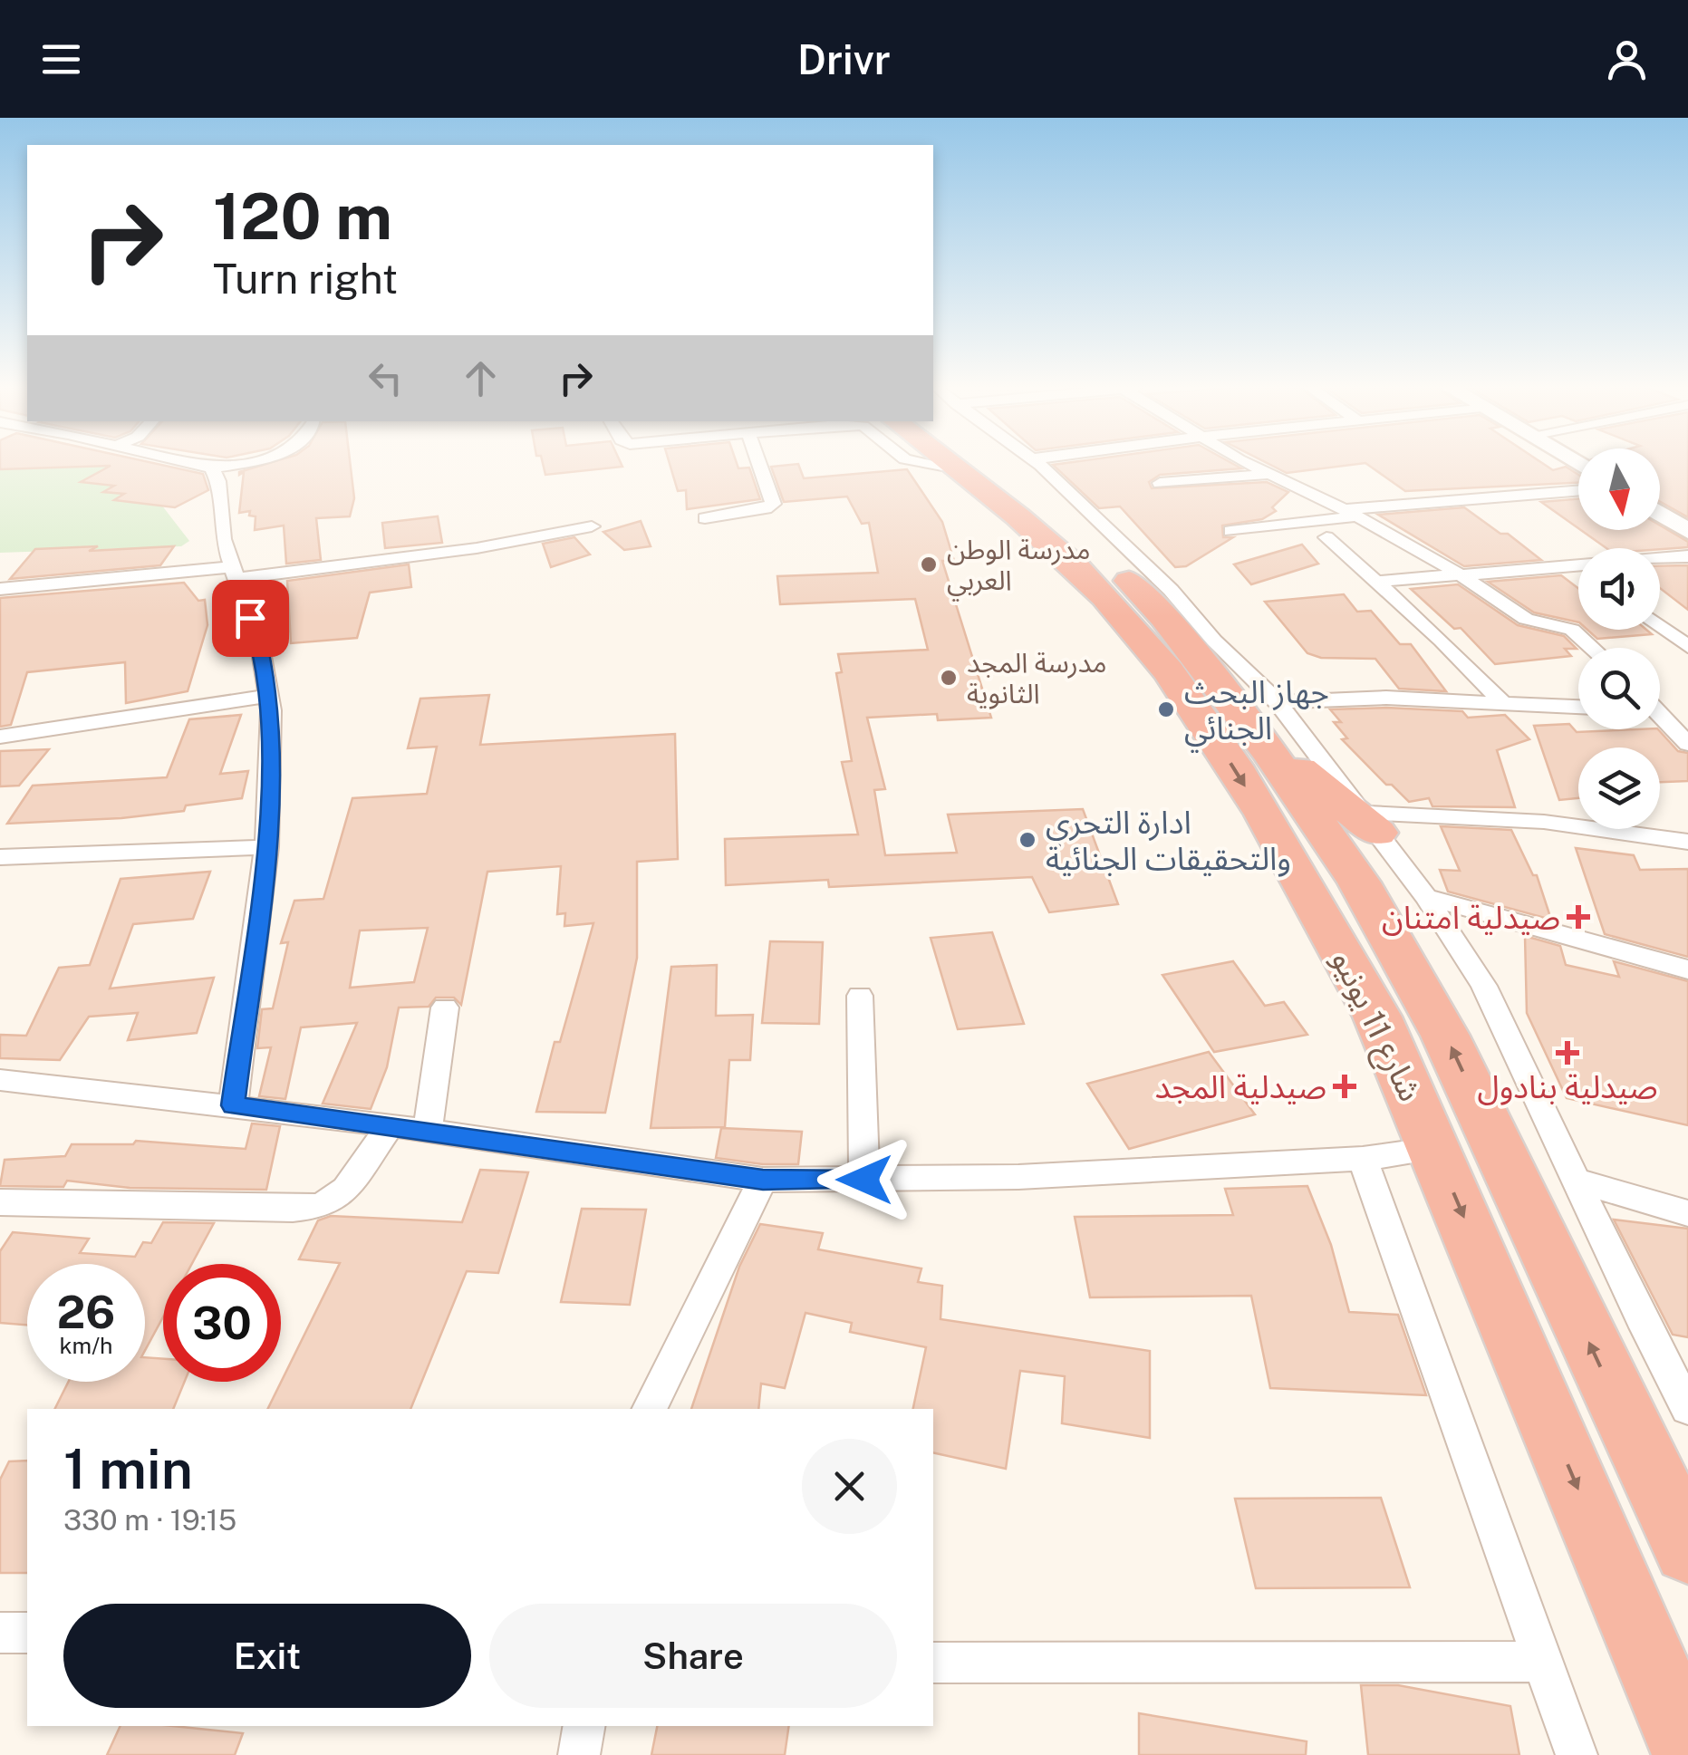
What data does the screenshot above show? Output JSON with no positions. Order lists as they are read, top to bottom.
{
  "streets": {
    "highway": ["شارع 11 يونيو"]
  },
  "places": {
    "other": [
      "مدرسة الوطن العربي",
      "مدرسة المجد الثانوية",
      "جهاز البحث الجنائي",
      "ادارة التحري والتحقيقات الجنائية"
    ],
    "health": ["صيدلية امتنان", "صيدلية بنادول", "صيدلية المجد"]
  },
  "north": "bottom",
  "page": {
    "header": "Drivr",
    "turn": ["120 m", "Turn right"],
    "speed": "26 km/h",
    "limit": "30",
    "heading": ["1 min", "330 m · 19:15"],
    "buttons": ["Exit", "Share"]
  }
}
